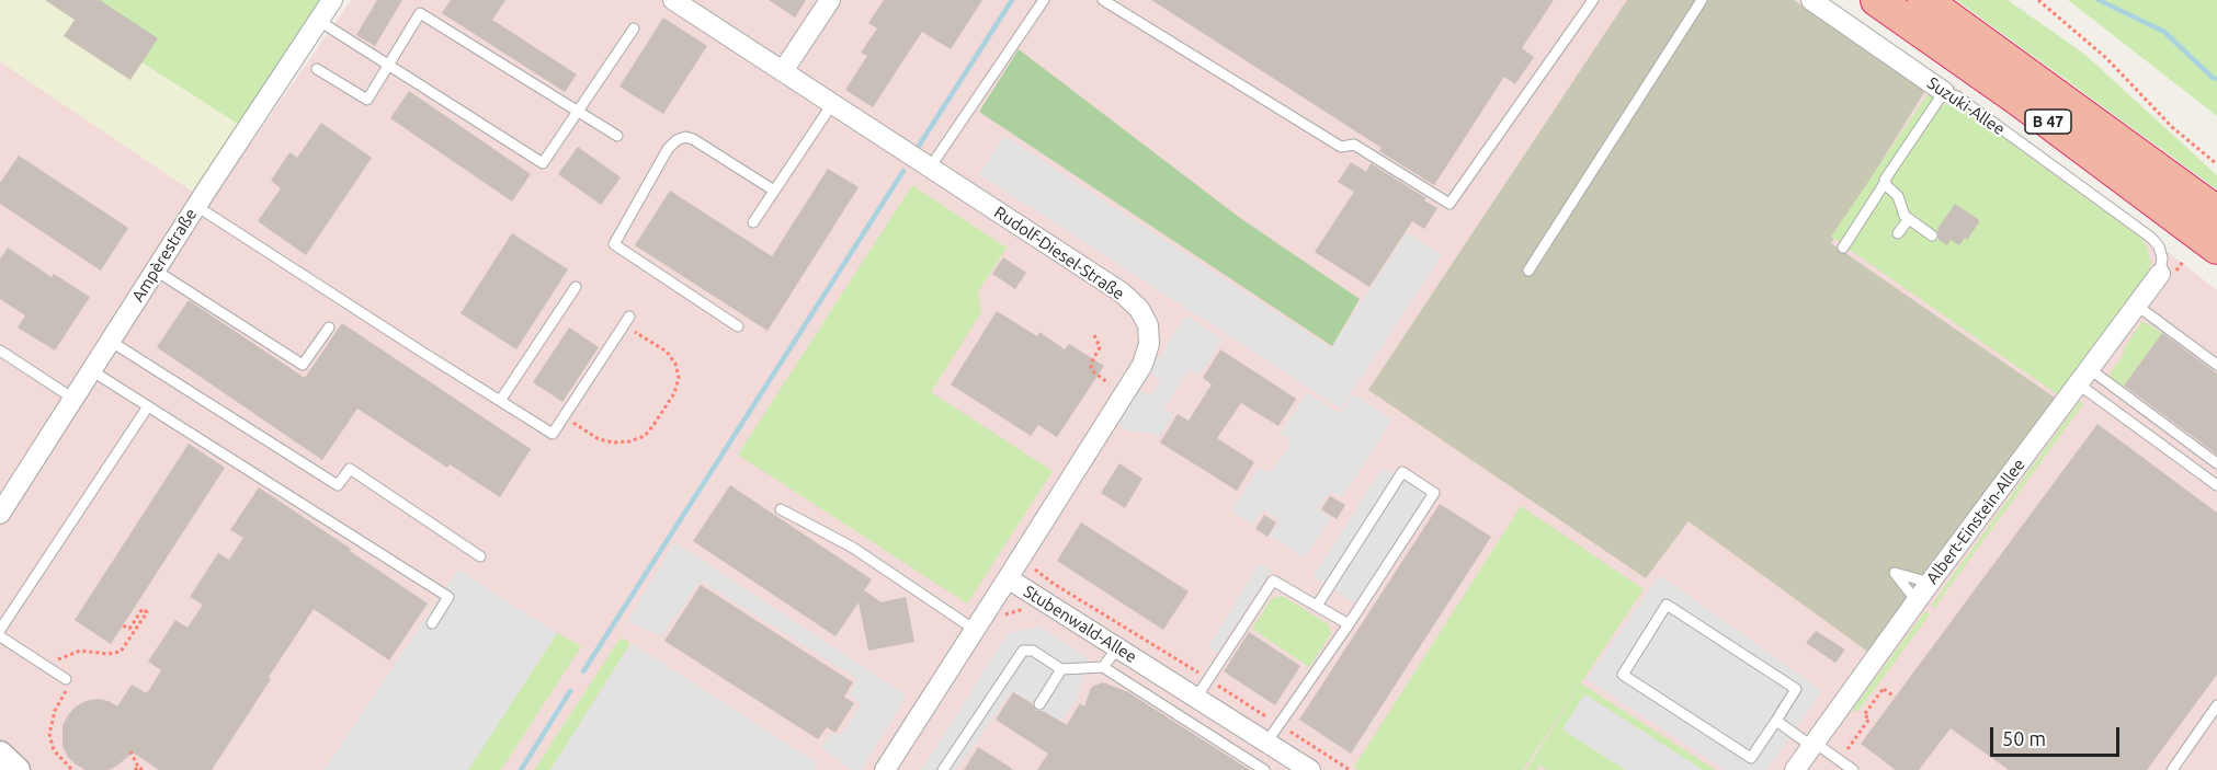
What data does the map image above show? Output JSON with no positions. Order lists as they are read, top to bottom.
{
  "streets": {
    "highway": ["B 47"],
    "street": [
      "Suzuki-Allee",
      "Rudolf-Diesel-Straße",
      "Ampèrestraße",
      "Albert-Einstein-Allee",
      "Stubenwald-Allee"
    ]
  },
  "crossings": [
    ["Suzuki-Allee", "Albert-Einstein-Allee"],
    ["Rudolf-Diesel-Straße", "Stubenwald-Allee"]
  ],
  "scale_bar": "50 m"
}
